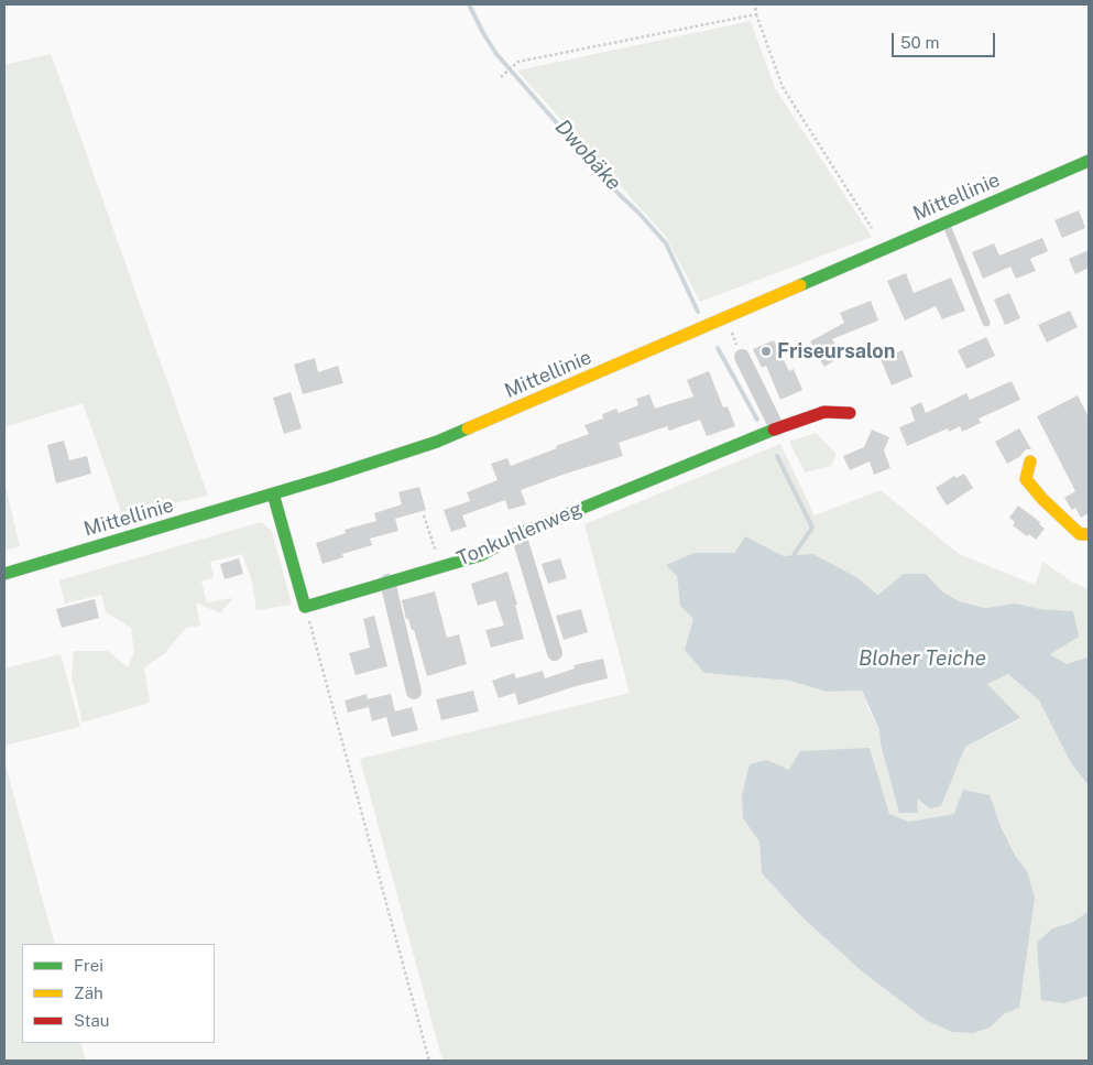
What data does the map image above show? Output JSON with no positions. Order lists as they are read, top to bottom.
{
  "streets": {
    "street": ["Mittellinie", "Tonkuhlenweg"]
  },
  "water": ["Dwobäke", "Bloher Teiche"],
  "places": ["Friseursalon"],
  "legend": ["Frei", "Zäh", "Stau"],
  "scale_bar": "50 m"
}
